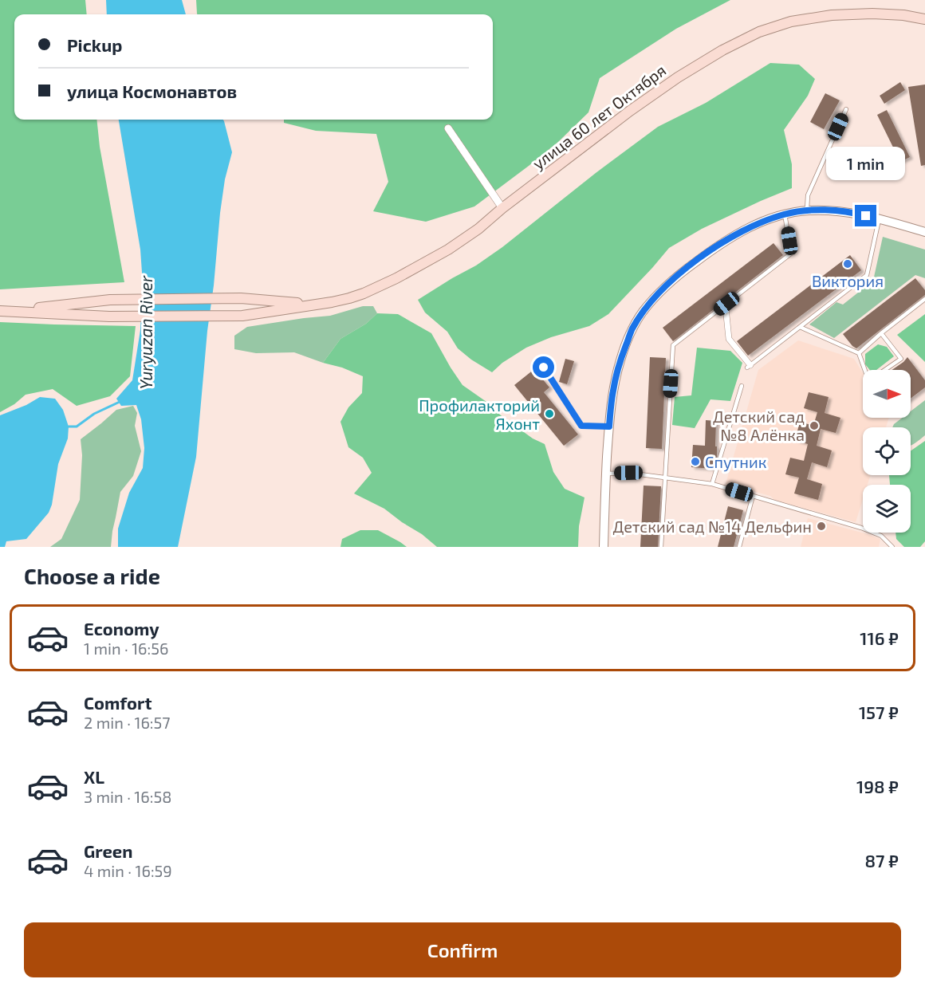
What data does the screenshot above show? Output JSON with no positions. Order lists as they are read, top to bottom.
{
  "streets": {
    "main road": ["улица 60 лет Октября"]
  },
  "water": ["Yuryuzan River"],
  "places": [
    "Виктория",
    "Профилакторий Яхонт",
    "Детский сад №8 Алёнка",
    "Спутник",
    "Детский сад №14 Дельфин"
  ],
  "north": "right",
  "page": {
    "banner": ["Pickup", "улица Космонавтов"],
    "bubble": "1 min",
    "heading": "Choose a ride",
    "list": [
      {
        "name": "Economy",
        "note": "1 min · 16:56",
        "value": "116 ₽"
      },
      {
        "name": "Comfort",
        "note": "2 min · 16:57",
        "value": "157 ₽"
      },
      {
        "name": "XL",
        "note": "3 min · 16:58",
        "value": "198 ₽"
      },
      {
        "name": "Green",
        "note": "4 min · 16:59",
        "value": "87 ₽"
      }
    ],
    "buttons": "Confirm"
  }
}
